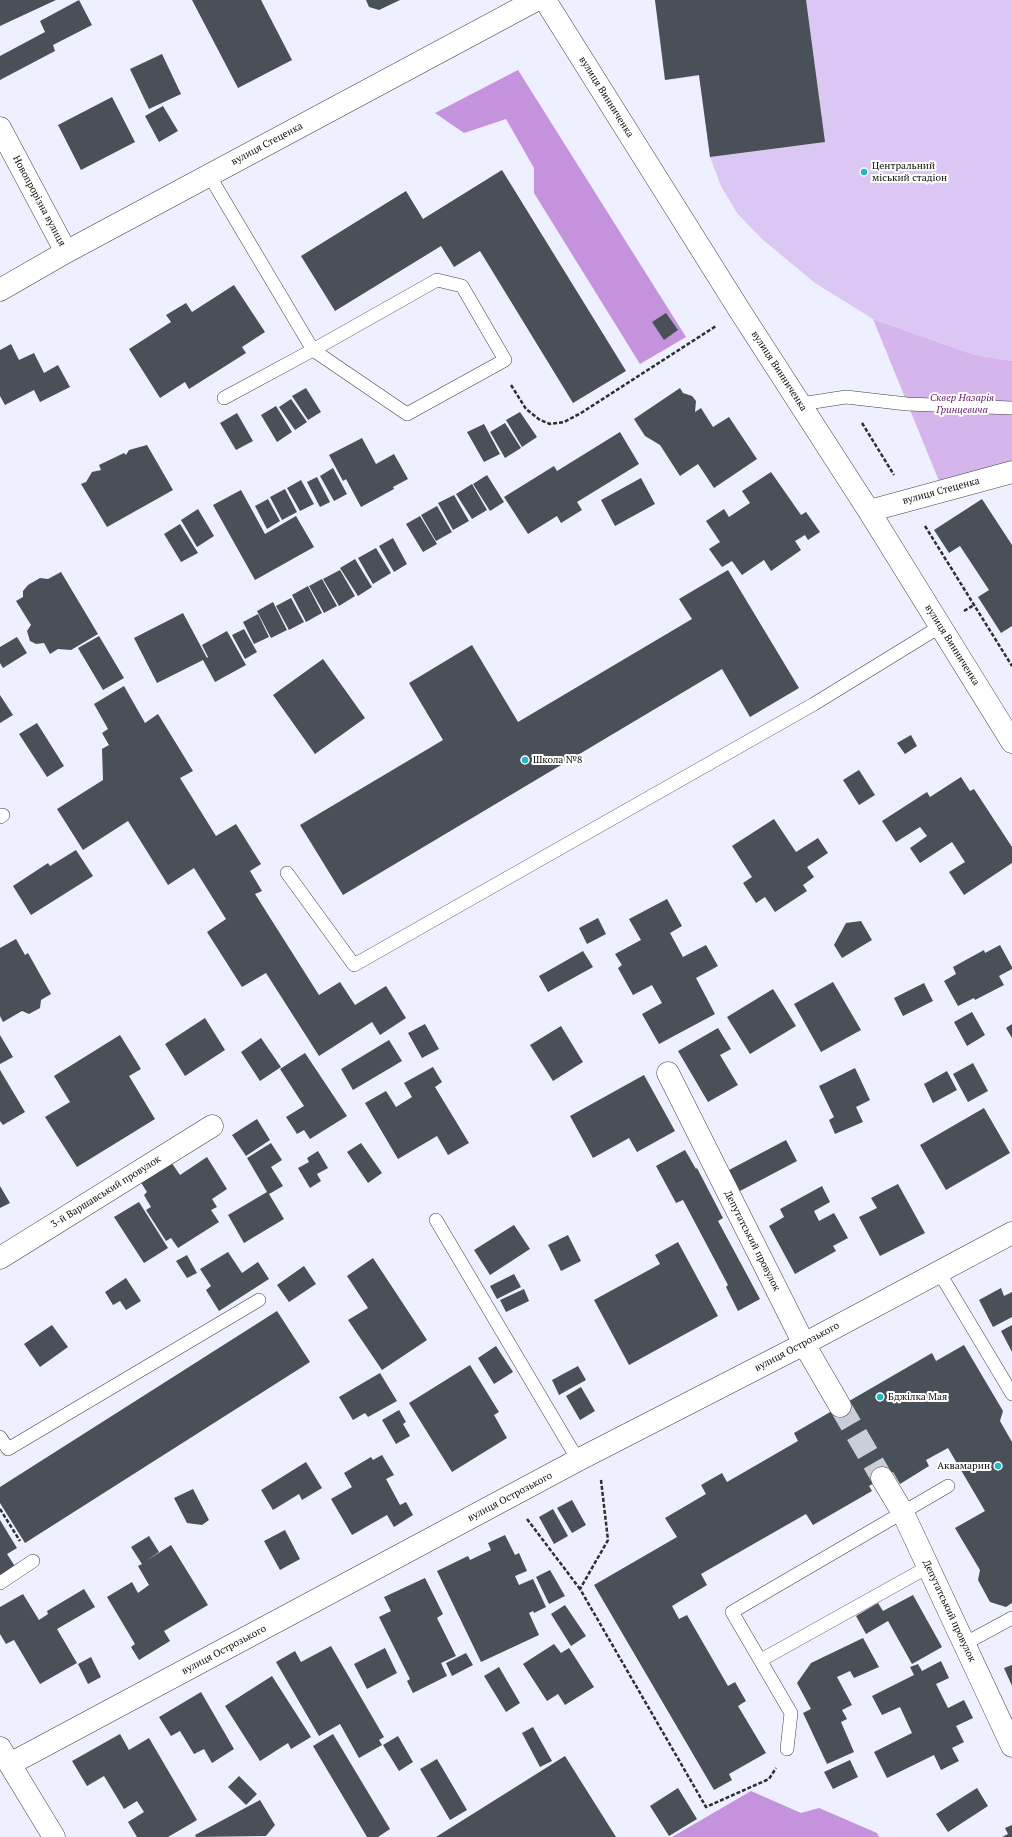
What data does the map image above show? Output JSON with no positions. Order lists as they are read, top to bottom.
{
  "streets": {
    "street": [
      "вулиця Винниченка",
      "вулиця Стеценка",
      "Новопрорізна вулиця",
      "3-й Варшавський провулок",
      "Депутатський провулок",
      "вулиця Острозького"
    ]
  },
  "crossings": [
    ["вулиця Винниченка", "вулиця Стеценка"],
    ["вулиця Стеценка", "Новопрорізна вулиця"],
    ["Депутатський провулок", "вулиця Острозького"]
  ],
  "parks": ["Сквер Назарія Гринцевича"],
  "places": [
    "Центральний міський стадіон",
    "Школа №8",
    "Бджілка Мая",
    "Аквамарин"
  ]
}
